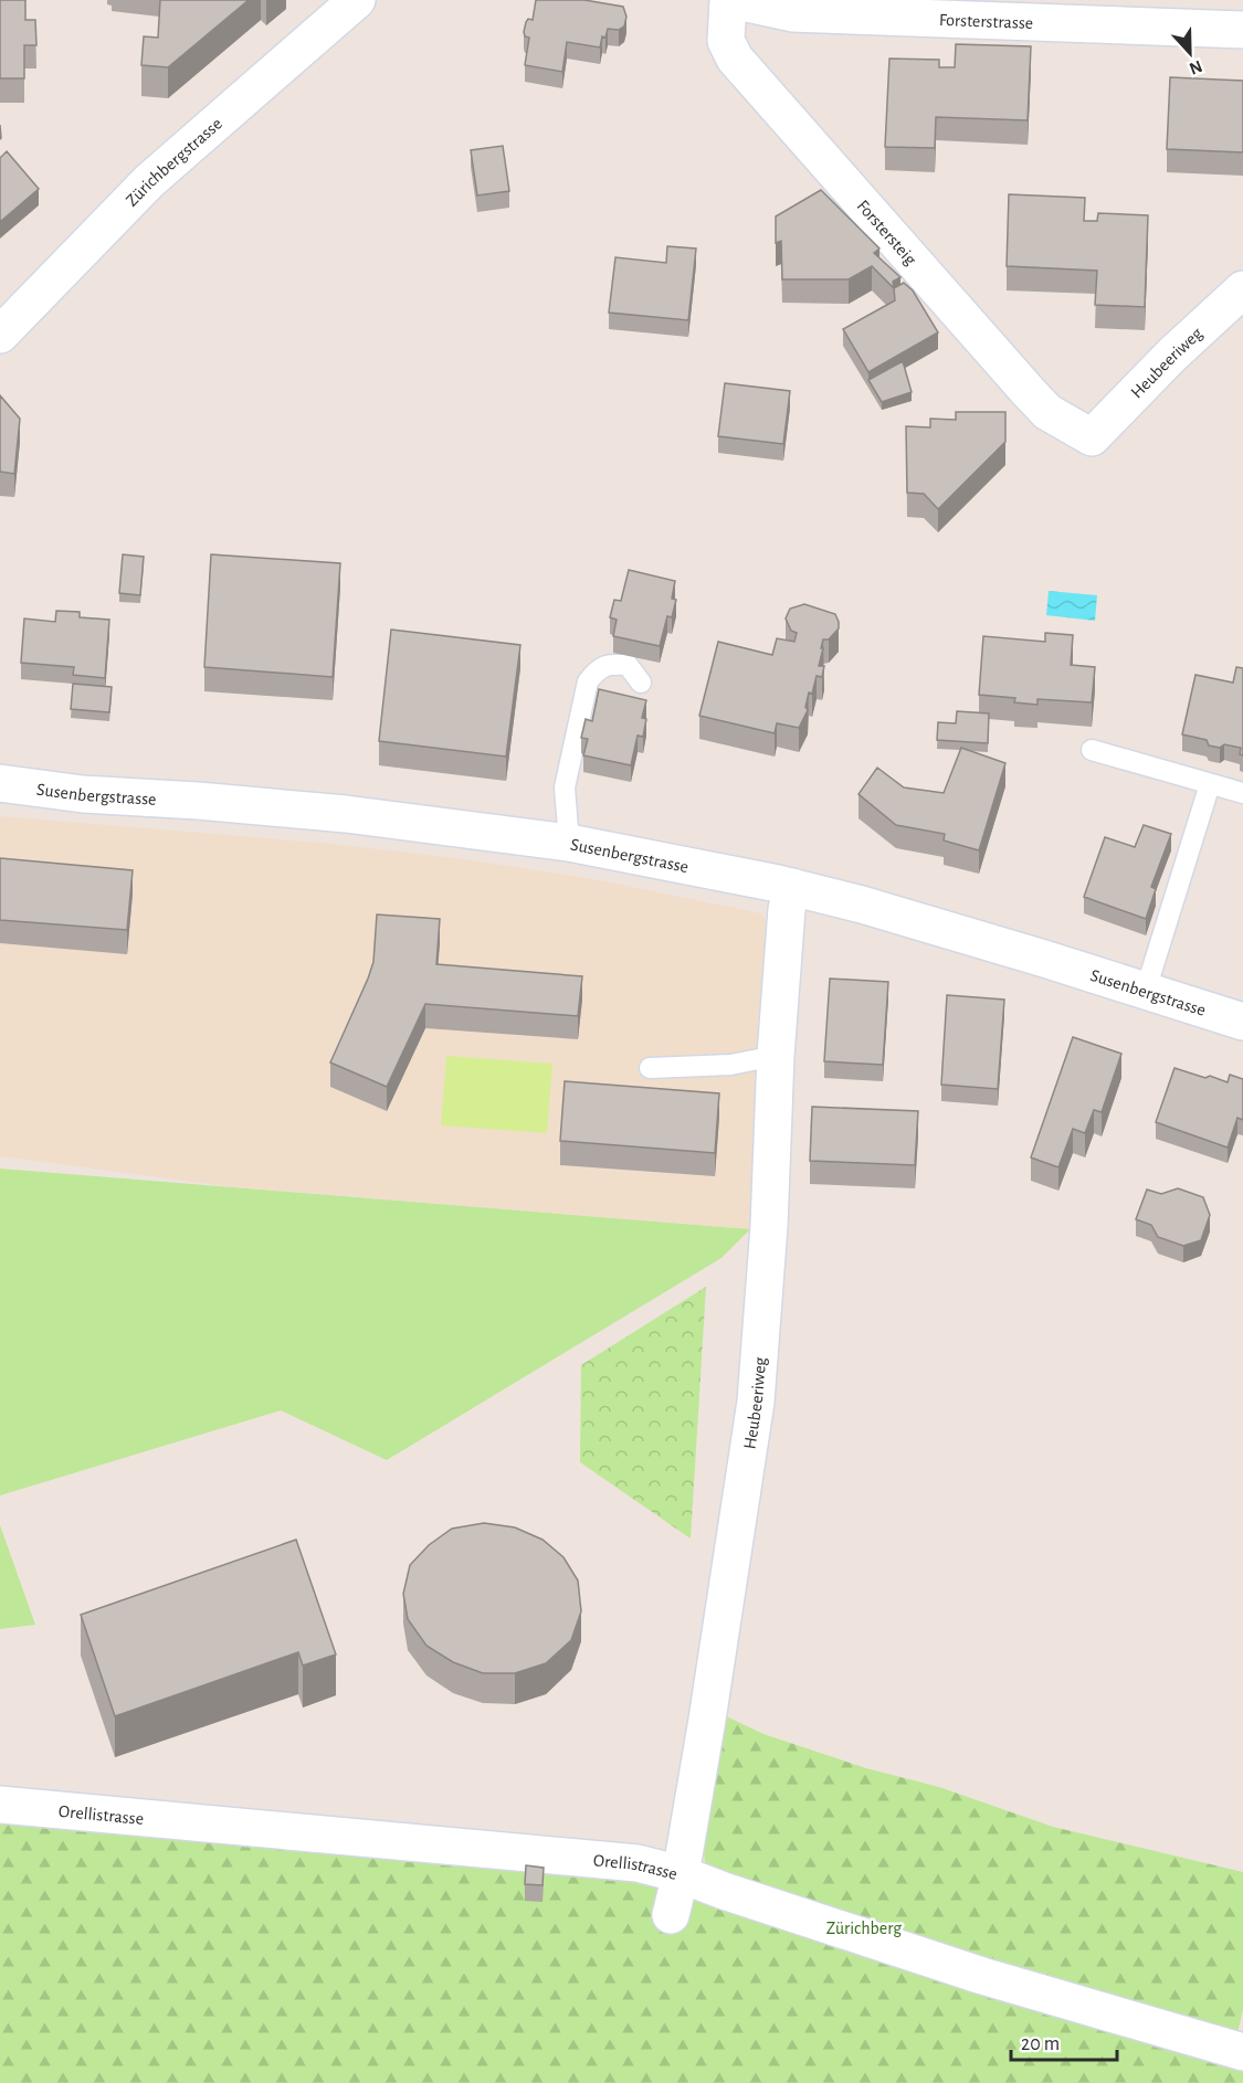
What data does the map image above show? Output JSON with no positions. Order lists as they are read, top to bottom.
{
  "streets": {
    "street": [
      "Forsterstrasse",
      "Zürichbergstrasse",
      "Forstersteig",
      "Heubeeriweg",
      "Susenbergstrasse",
      "Orellistrasse"
    ]
  },
  "crossings": [
    ["Forsterstrasse", "Forstersteig"],
    ["Forstersteig", "Heubeeriweg"],
    ["Heubeeriweg", "Susenbergstrasse"],
    ["Heubeeriweg", "Orellistrasse"]
  ],
  "parks": ["Zürichberg"],
  "scale_bar": "20 m",
  "north": "bottom"
}
